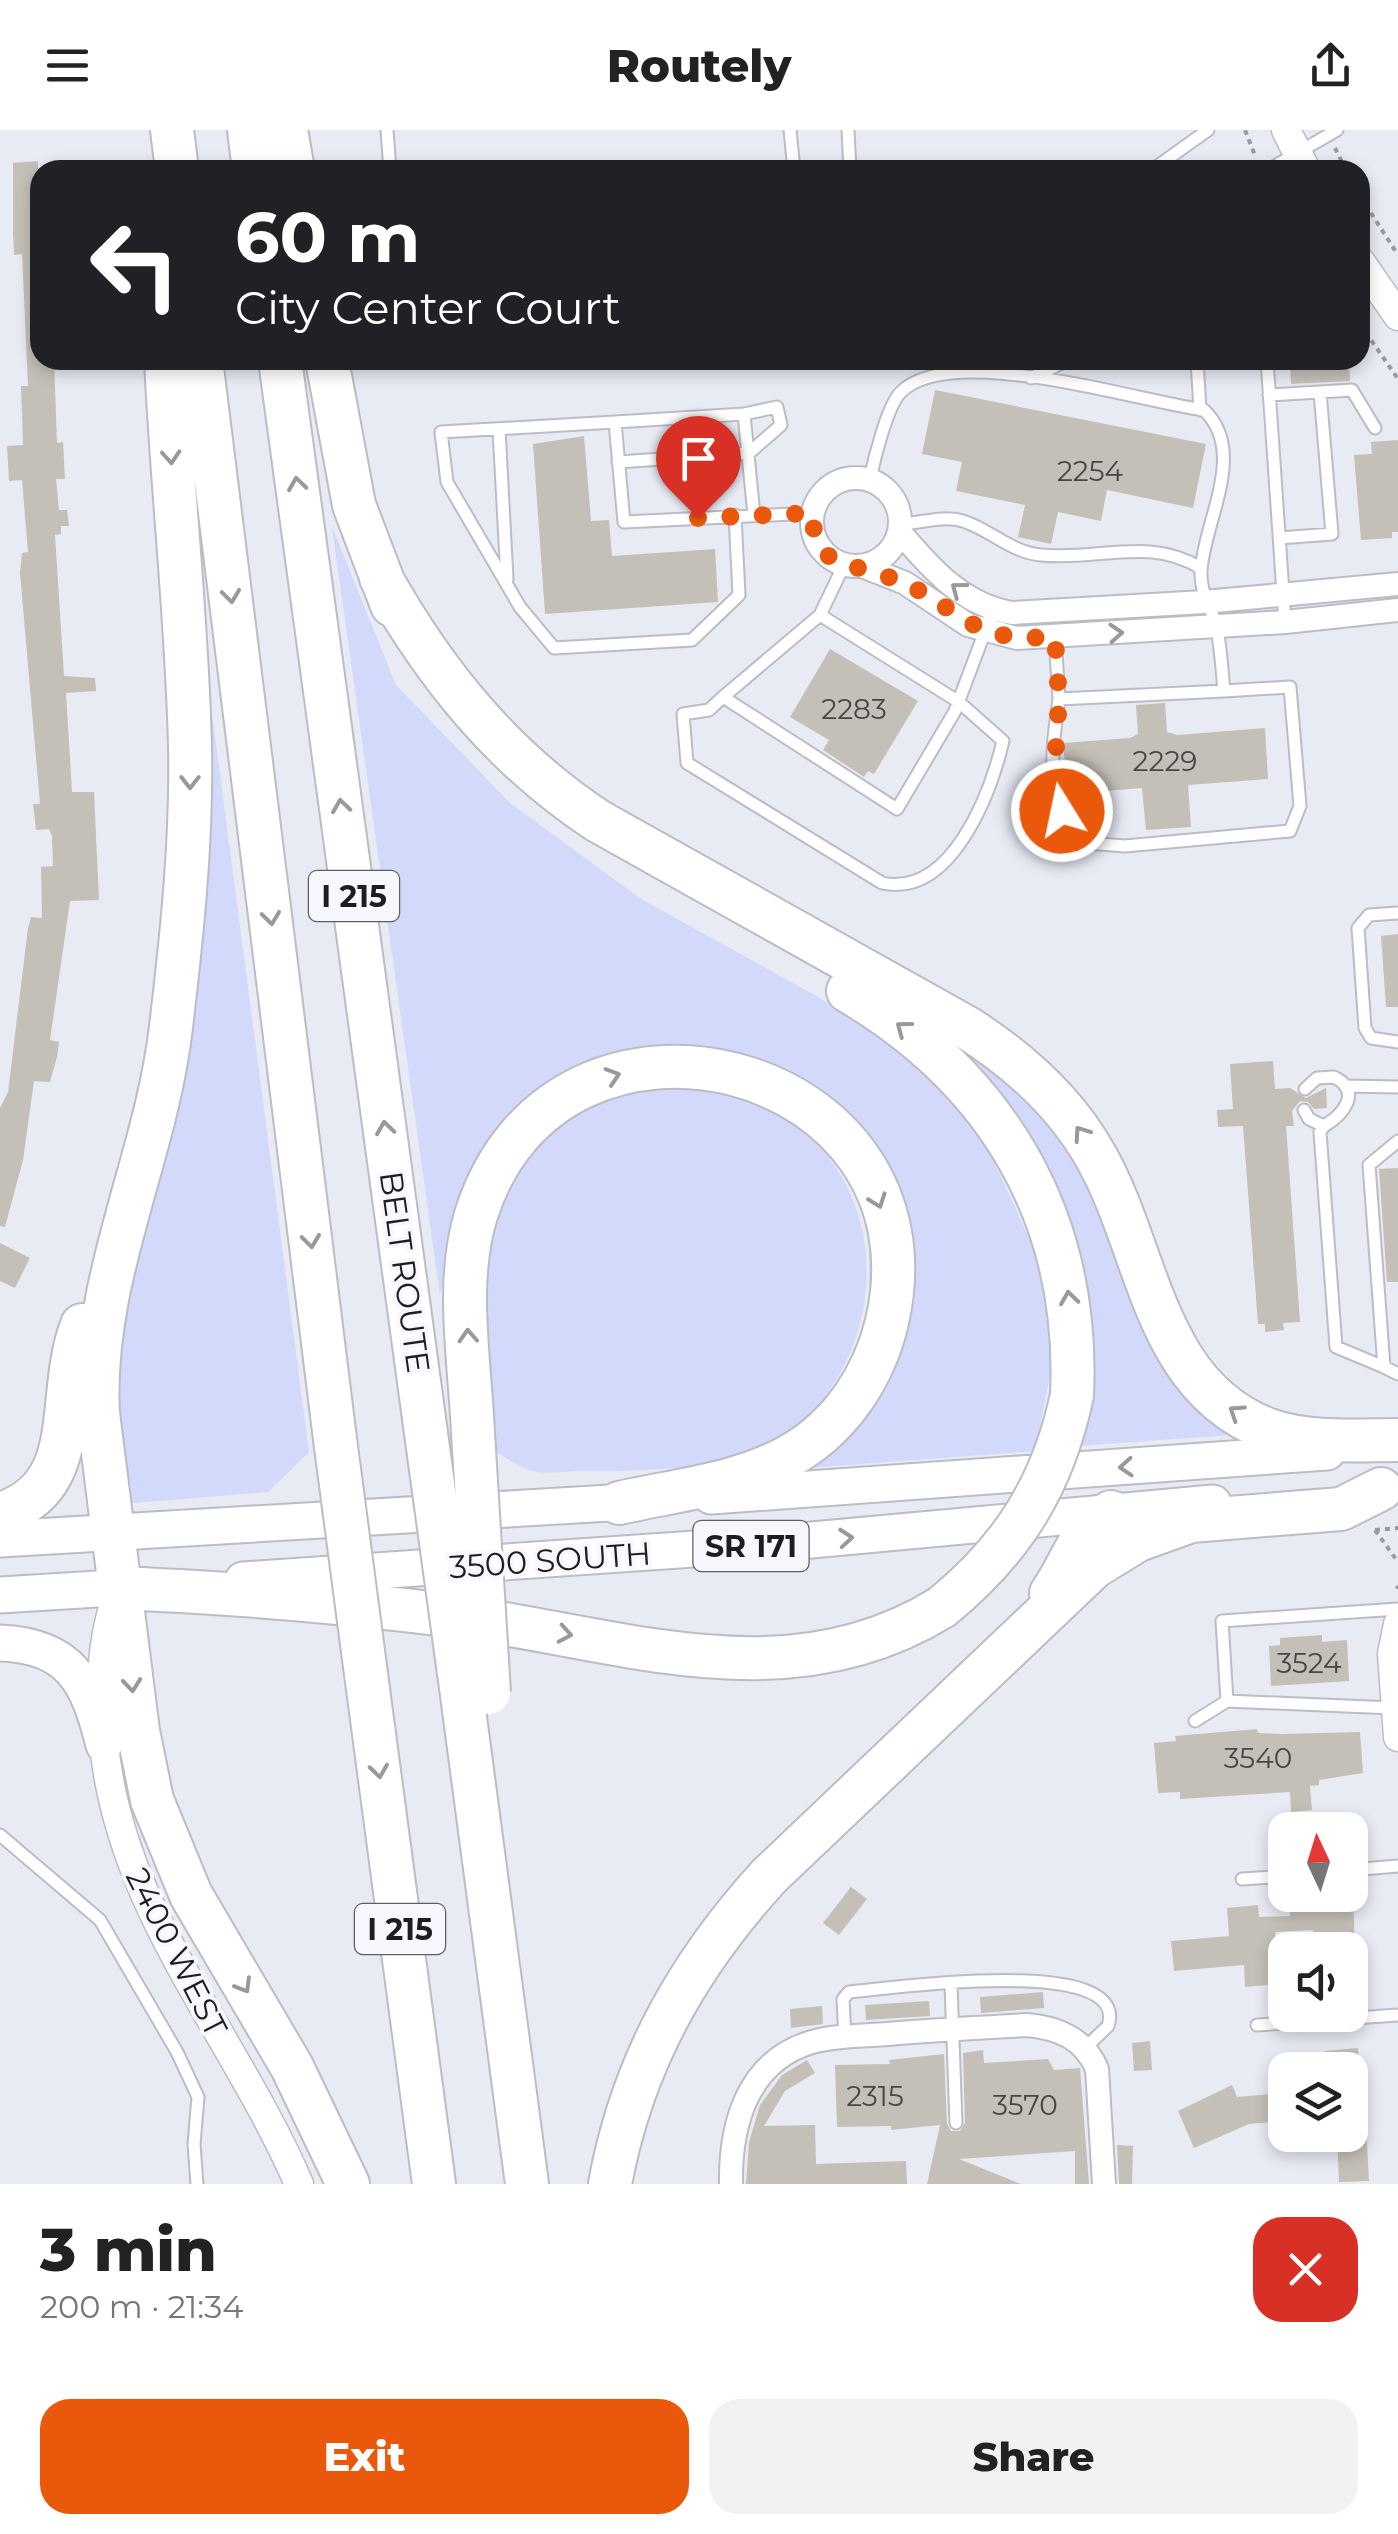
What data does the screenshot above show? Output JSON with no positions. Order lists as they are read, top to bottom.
{
  "streets": {
    "highway": ["I 215", "BELT ROUTE"],
    "main road": ["SR 171", "3500 SOUTH"],
    "street": ["2400 WEST"]
  },
  "crossings": [
    ["3500 SOUTH", "2400 WEST"]
  ],
  "house_numbers": [
    "2254",
    "2283",
    "2229",
    "3524",
    "3540",
    "2315",
    "3570"
  ],
  "north": "top",
  "page": {
    "header": "Routely",
    "turn": ["60 m", "City Center Court"],
    "heading": ["3 min", "200 m · 21:34"],
    "buttons": ["Exit", "Share"]
  }
}
